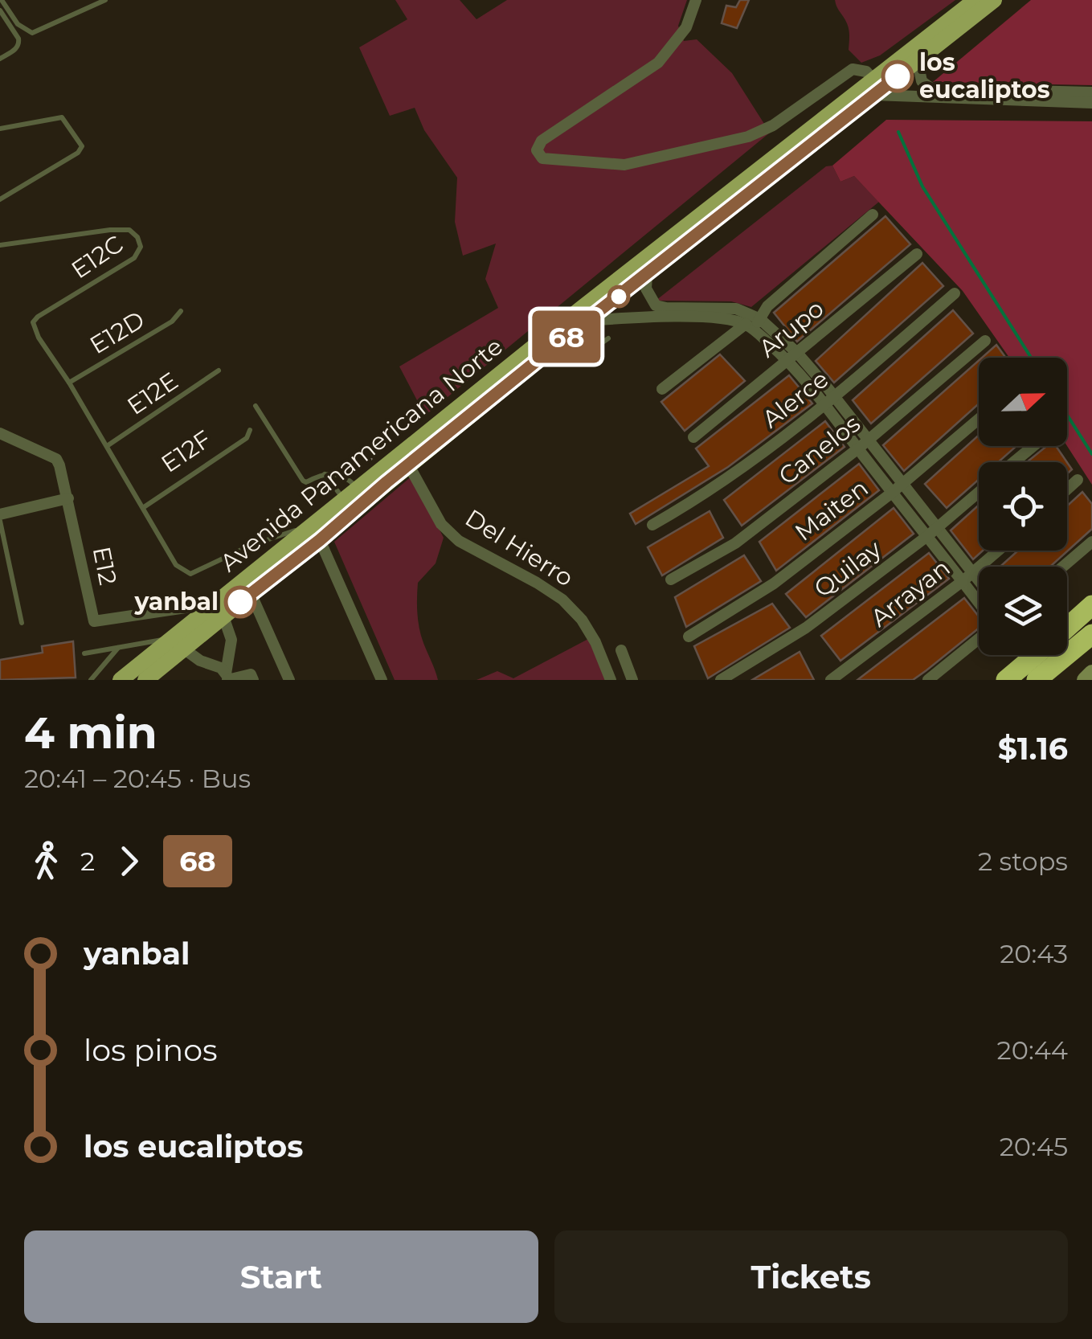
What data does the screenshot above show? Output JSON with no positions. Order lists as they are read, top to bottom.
{
  "streets": {
    "main road": ["Avenida Panamericana Norte"],
    "street": [
      "Arupo",
      "Alerce",
      "Canelos",
      "Maiten",
      "Del Hierro",
      "E12",
      "Quilay",
      "Arrayan"
    ],
    "lane": [
      "E12C",
      "E12D",
      "E12E",
      "E12F"
    ]
  },
  "crossings": [
    ["E12C", "E12D"],
    ["Avenida Panamericana Norte", "Del Hierro"],
    ["Avenida Panamericana Norte", "E12"]
  ],
  "places": ["los eucaliptos", "yanbal"],
  "lines": ["bus line 68"],
  "north": "right",
  "page": {
    "on_map": "68",
    "heading": ["4 min", "20:41 – 20:45 · Bus", "$1.16"],
    "legs": ["2", "68", "2 stops"],
    "list": [
      {
        "name": "yanbal",
        "value": "20:43"
      },
      {
        "name": "los pinos",
        "value": "20:44"
      },
      {
        "name": "los eucaliptos",
        "value": "20:45"
      }
    ],
    "buttons": ["Start", "Tickets"]
  }
}
